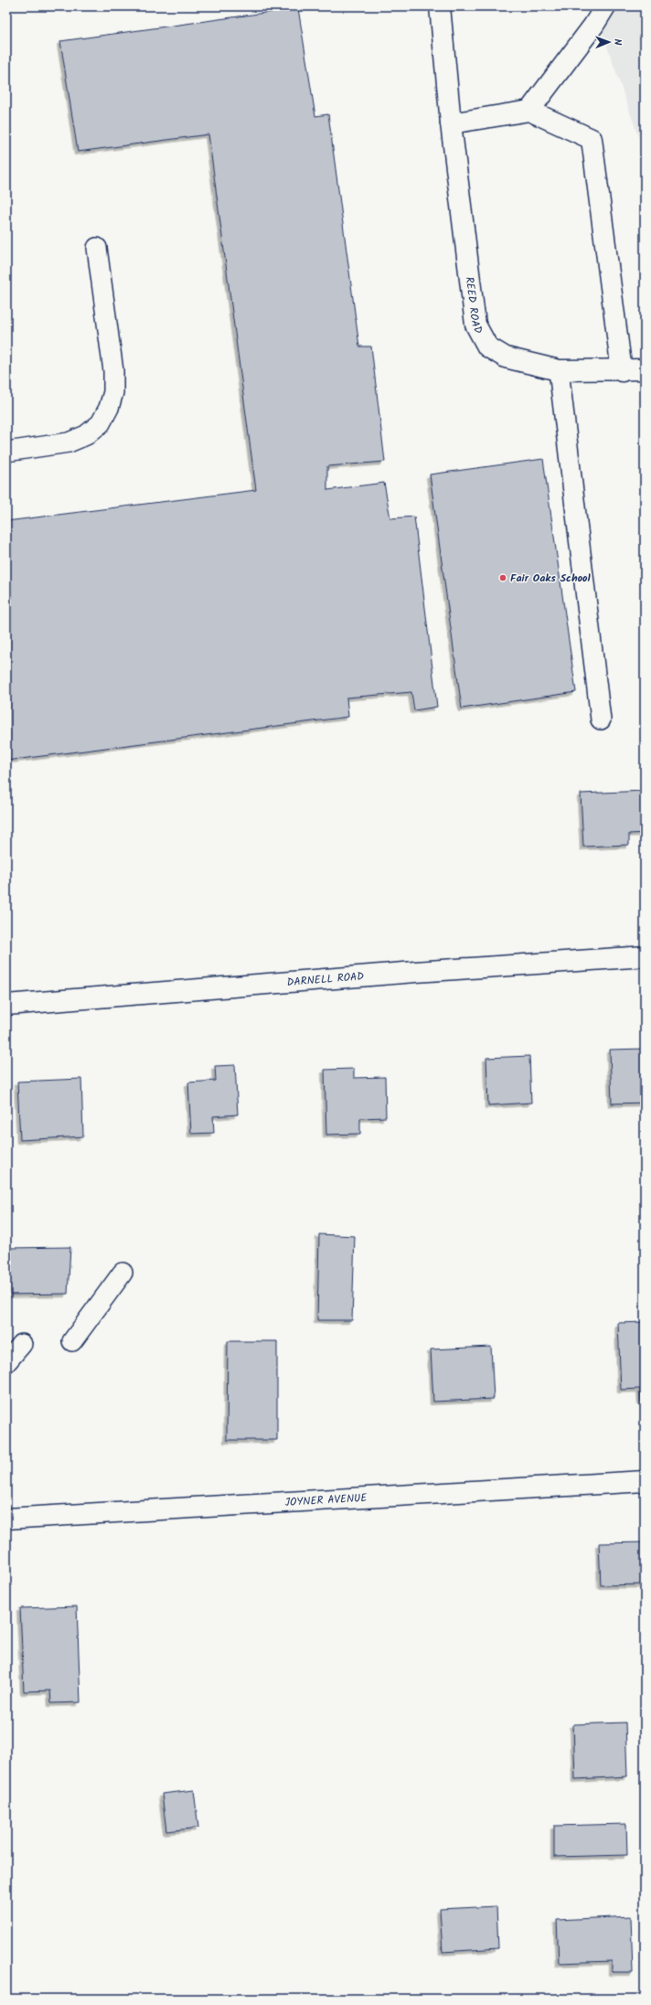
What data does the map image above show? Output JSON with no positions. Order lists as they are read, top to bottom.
{
  "streets": {
    "street": ["REED ROAD", "DARNELL ROAD", "JOYNER AVENUE"]
  },
  "places": ["Fair Oaks School"],
  "north": "right"
}
